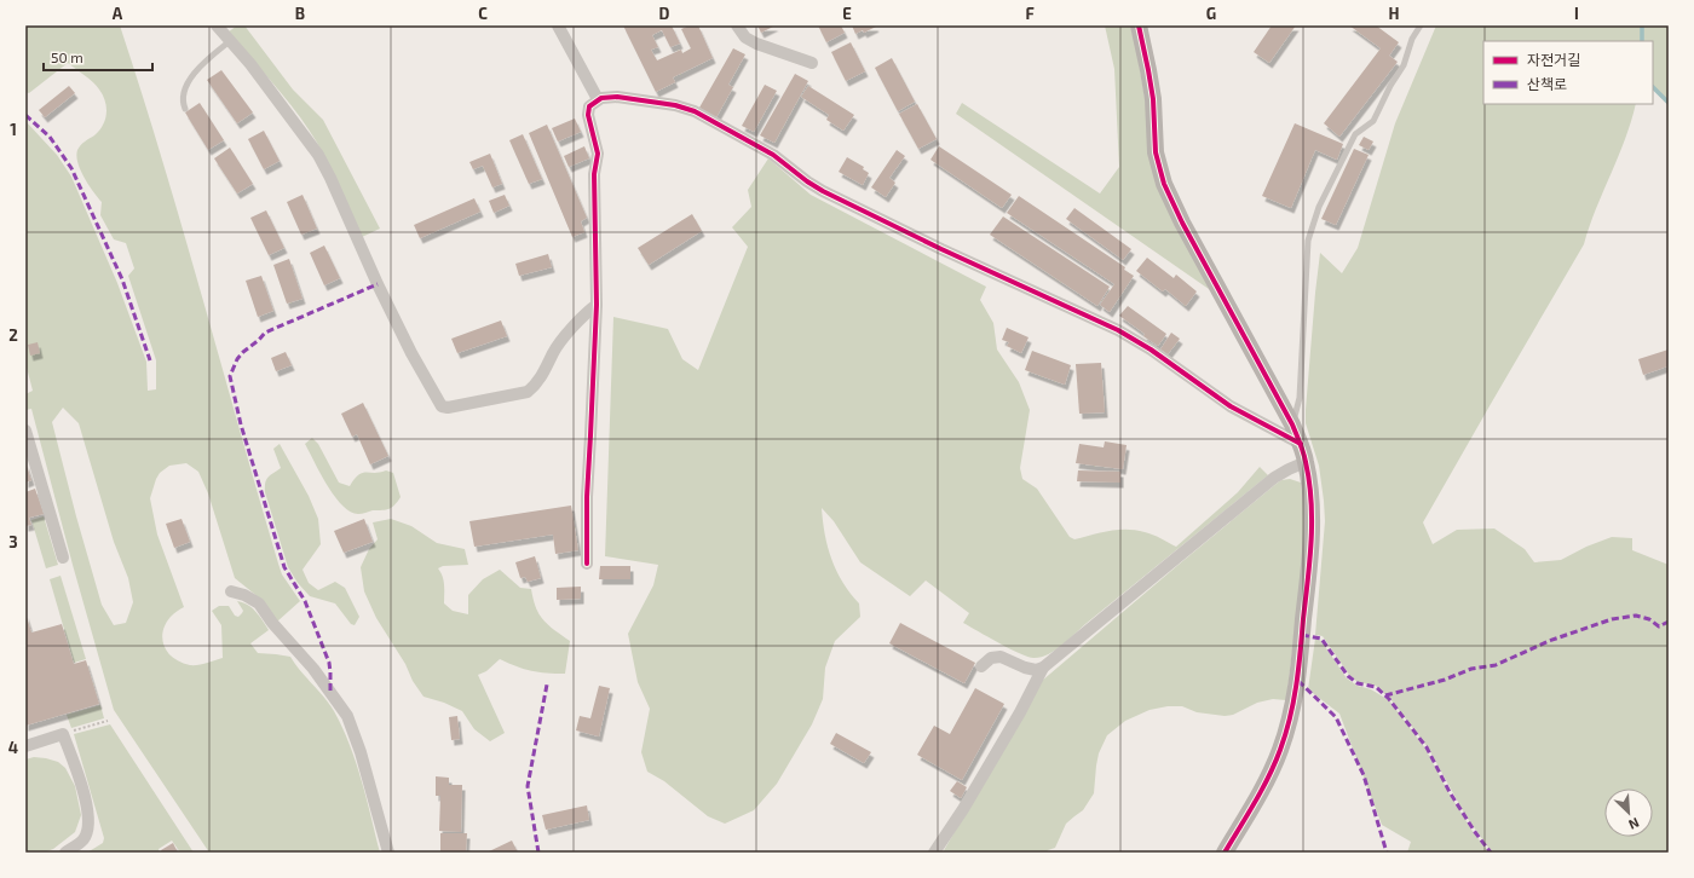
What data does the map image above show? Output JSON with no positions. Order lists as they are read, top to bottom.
{
  "legend": ["자전거길", "산책로"],
  "scale_bar": "50 m",
  "north": "bottom right",
  "grid": {
    "columns": [
      "A",
      "B",
      "C",
      "D",
      "E",
      "F",
      "G",
      "H",
      "I"
    ],
    "rows": [
      "1",
      "2",
      "3",
      "4"
    ]
  }
}
